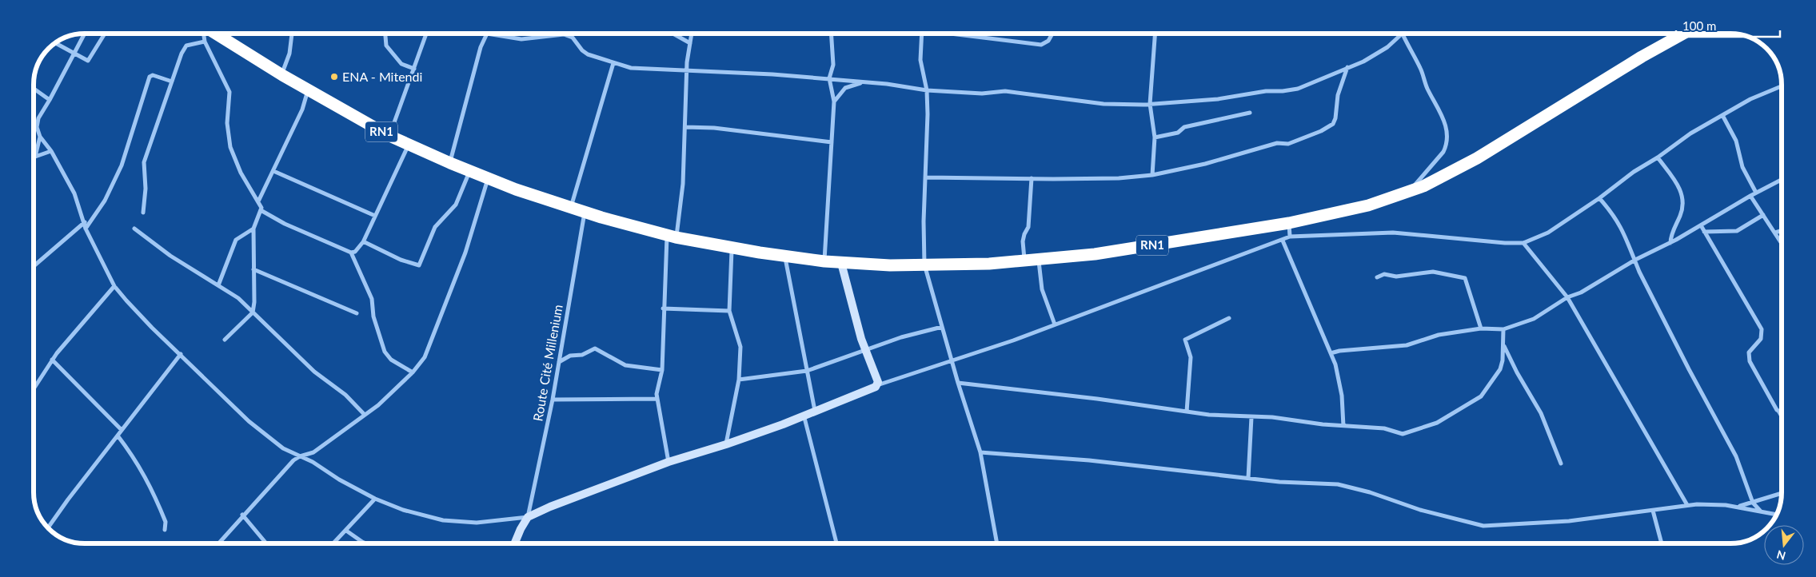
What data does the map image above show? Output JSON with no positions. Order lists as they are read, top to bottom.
{
  "streets": {
    "highway": ["RN1"],
    "street": ["Route Cité Millenium"]
  },
  "crossings": [
    ["RN1", "Route Cité Millenium"]
  ],
  "places": ["ENA - Mitendi"],
  "scale_bar": "100 m",
  "north": "bottom"
}
